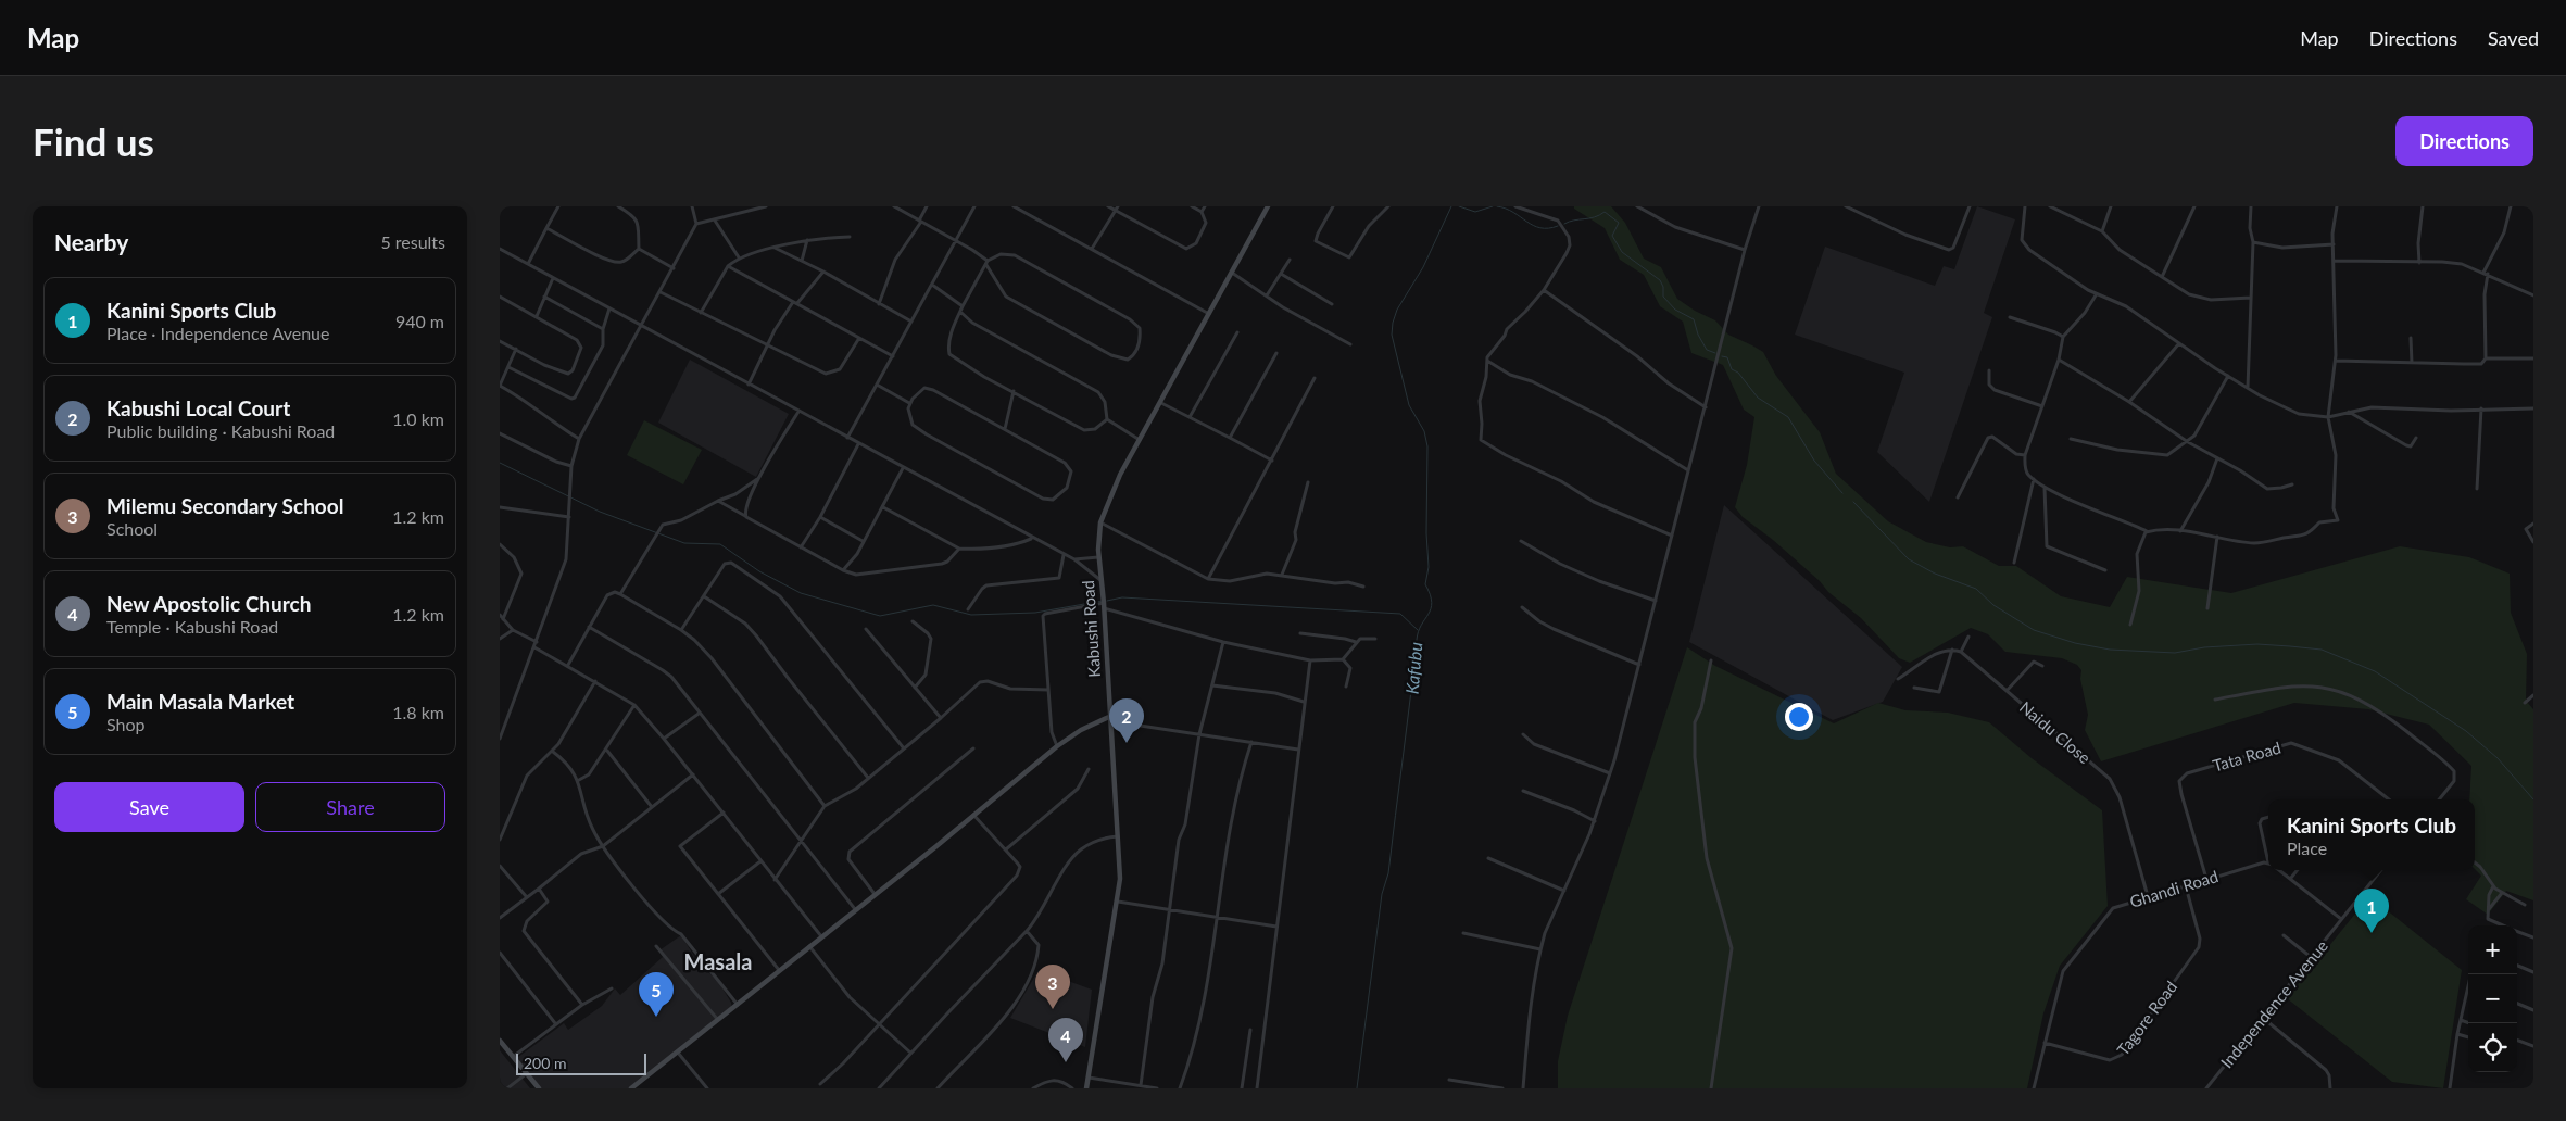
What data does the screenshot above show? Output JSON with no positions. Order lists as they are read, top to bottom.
{
  "streets": {
    "main road": ["Kabushi Road"],
    "street": [
      "Naidu Close",
      "Tata Road",
      "Ghandi Road",
      "Independence Avenue",
      "Tagore Road"
    ]
  },
  "crossings": [
    ["Naidu Close", "Ghandi Road"],
    ["Tata Road", "Ghandi Road"],
    ["Ghandi Road", "Tagore Road"]
  ],
  "districts": ["Masala"],
  "water": ["Kafubu"],
  "scale_bar": "200 m",
  "page": {
    "header": "Map",
    "nav": ["Map", "Directions", "Saved"],
    "buttons": [
      "Directions",
      ["Save", "Share"]
    ],
    "title": "Find us",
    "heading": ["Nearby", "5 results"],
    "list": [
      {
        "mark": "1",
        "name": "Kanini Sports Club",
        "note": "Place · Independence Avenue",
        "value": "940 m"
      },
      {
        "mark": "2",
        "name": "Kabushi Local Court",
        "note": "Public building · Kabushi Road",
        "value": "1.0 km"
      },
      {
        "mark": "3",
        "name": "Milemu Secondary School",
        "note": "School",
        "value": "1.2 km"
      },
      {
        "mark": "4",
        "name": "New Apostolic Church",
        "note": "Temple · Kabushi Road",
        "value": "1.2 km"
      },
      {
        "mark": "5",
        "name": "Main Masala Market",
        "note": "Shop",
        "value": "1.8 km"
      }
    ],
    "pins": [
      "2",
      "1",
      "3",
      "5",
      "4"
    ],
    "popup": ["Kanini Sports Club", "Place"],
    "map_buttons": ["+", "−"],
    "scale": "200 m"
  }
}
